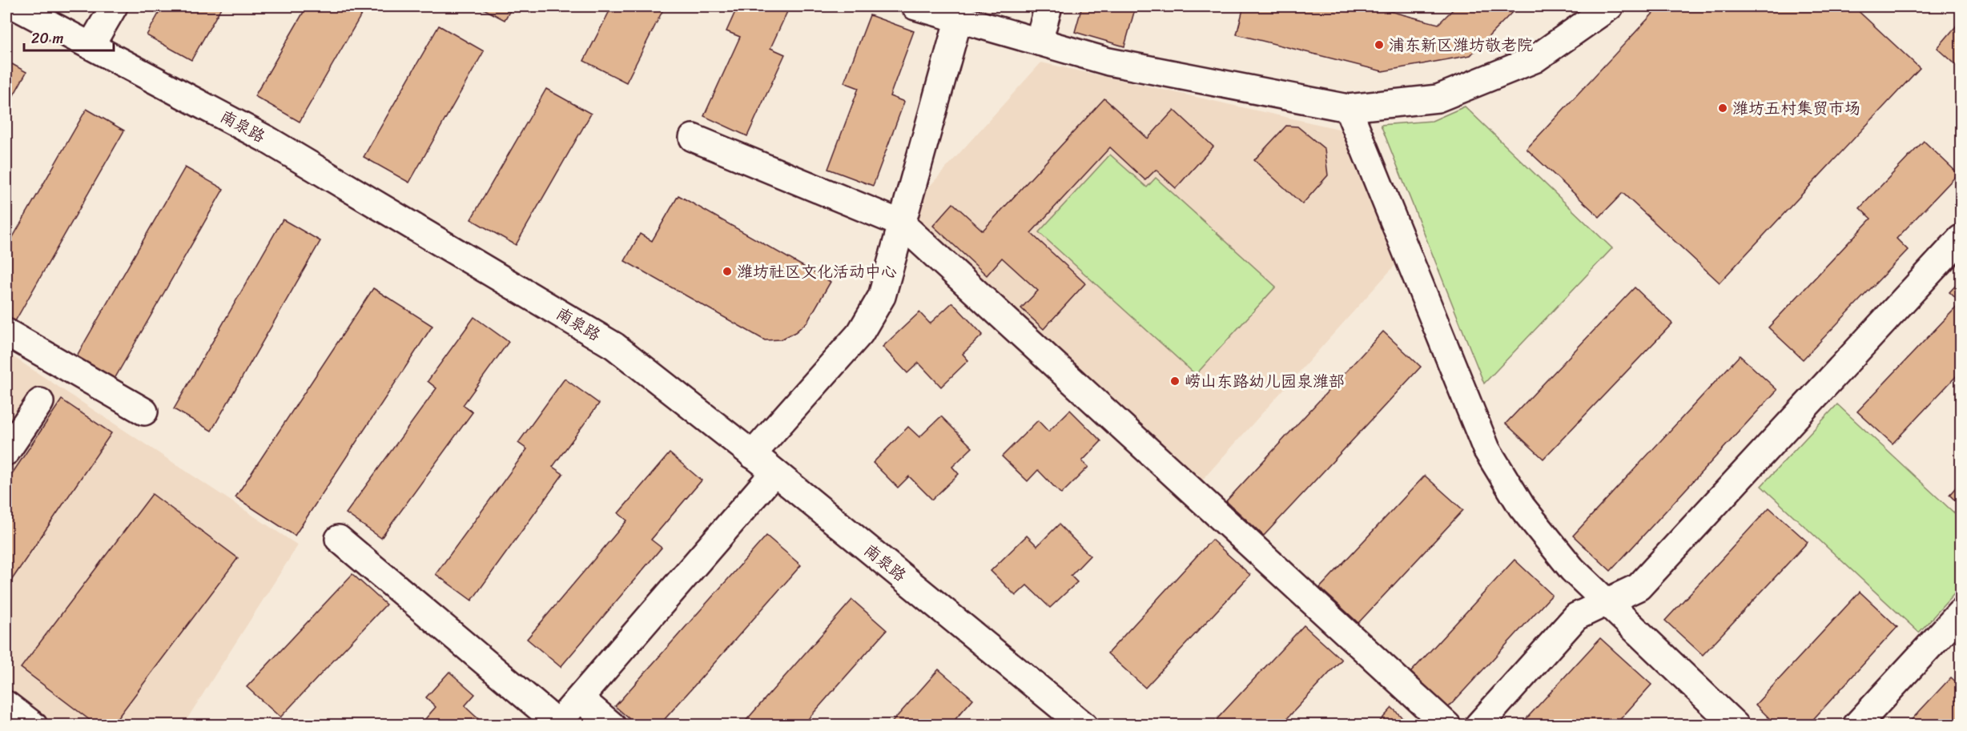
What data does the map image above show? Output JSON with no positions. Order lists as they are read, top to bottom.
{
  "streets": {
    "street": ["南泉路"]
  },
  "places": [
    "浦东新区潍坊敬老院",
    "潍坊五村集贸市场",
    "潍坊社区文化活动中心",
    "崂山东路幼儿园泉潍部"
  ],
  "scale_bar": "20 m"
}
